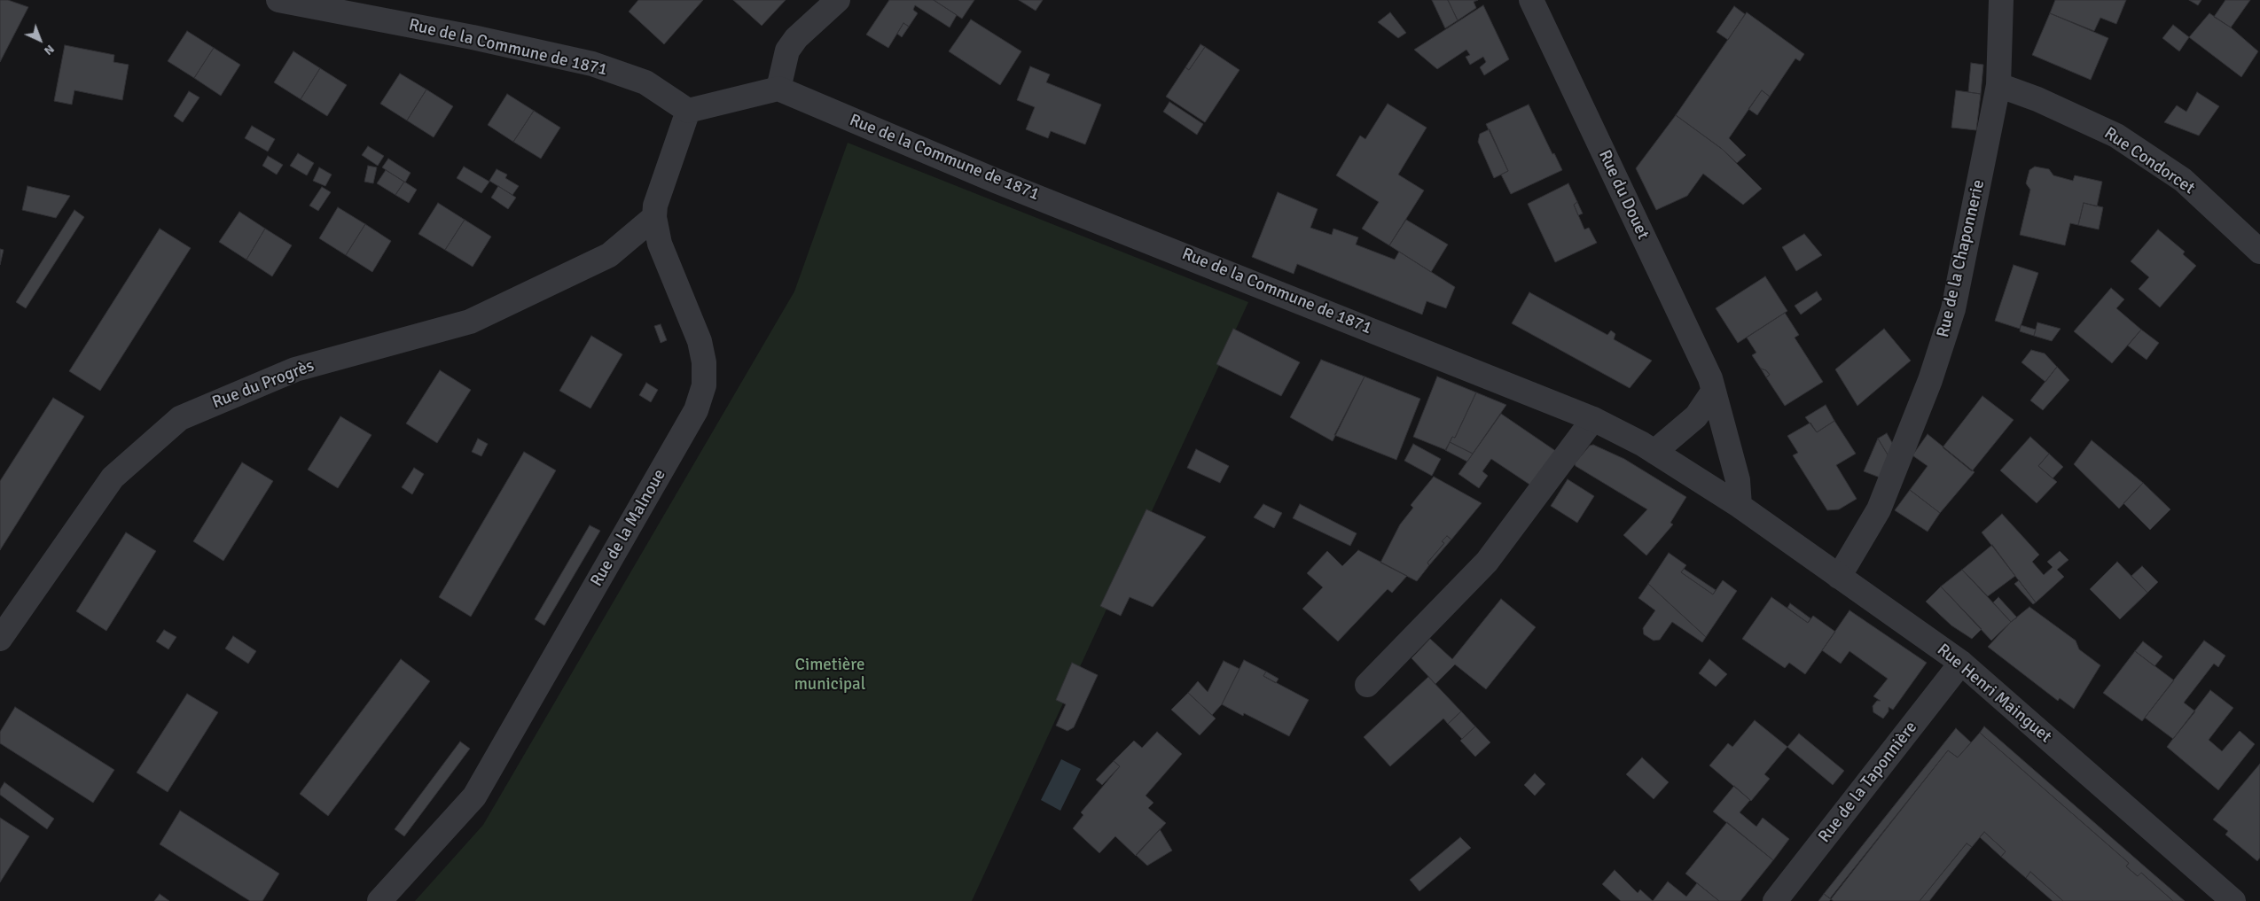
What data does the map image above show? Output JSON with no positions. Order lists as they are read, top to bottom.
{
  "streets": {
    "street": [
      "Rue de la Commune de 1871",
      "Rue Condorcet",
      "Rue du Douet",
      "Rue de la Chaponnerie",
      "Rue du Progrès",
      "Rue de la Malnoue",
      "Rue Henri Mainguet",
      "Rue de la Taponnière"
    ]
  },
  "crossings": [
    ["Rue de la Commune de 1871", "Rue du Douet"],
    ["Rue de la Commune de 1871", "Rue de la Malnoue"],
    ["Rue de la Commune de 1871", "Rue Henri Mainguet"],
    ["Rue Condorcet", "Rue de la Chaponnerie"],
    ["Rue du Douet", "Rue Henri Mainguet"],
    ["Rue de la Chaponnerie", "Rue Henri Mainguet"],
    ["Rue du Progrès", "Rue de la Malnoue"],
    ["Rue Henri Mainguet", "Rue de la Taponnière"]
  ],
  "parks": ["Cimetière municipal"],
  "north": "bottom right"
}
